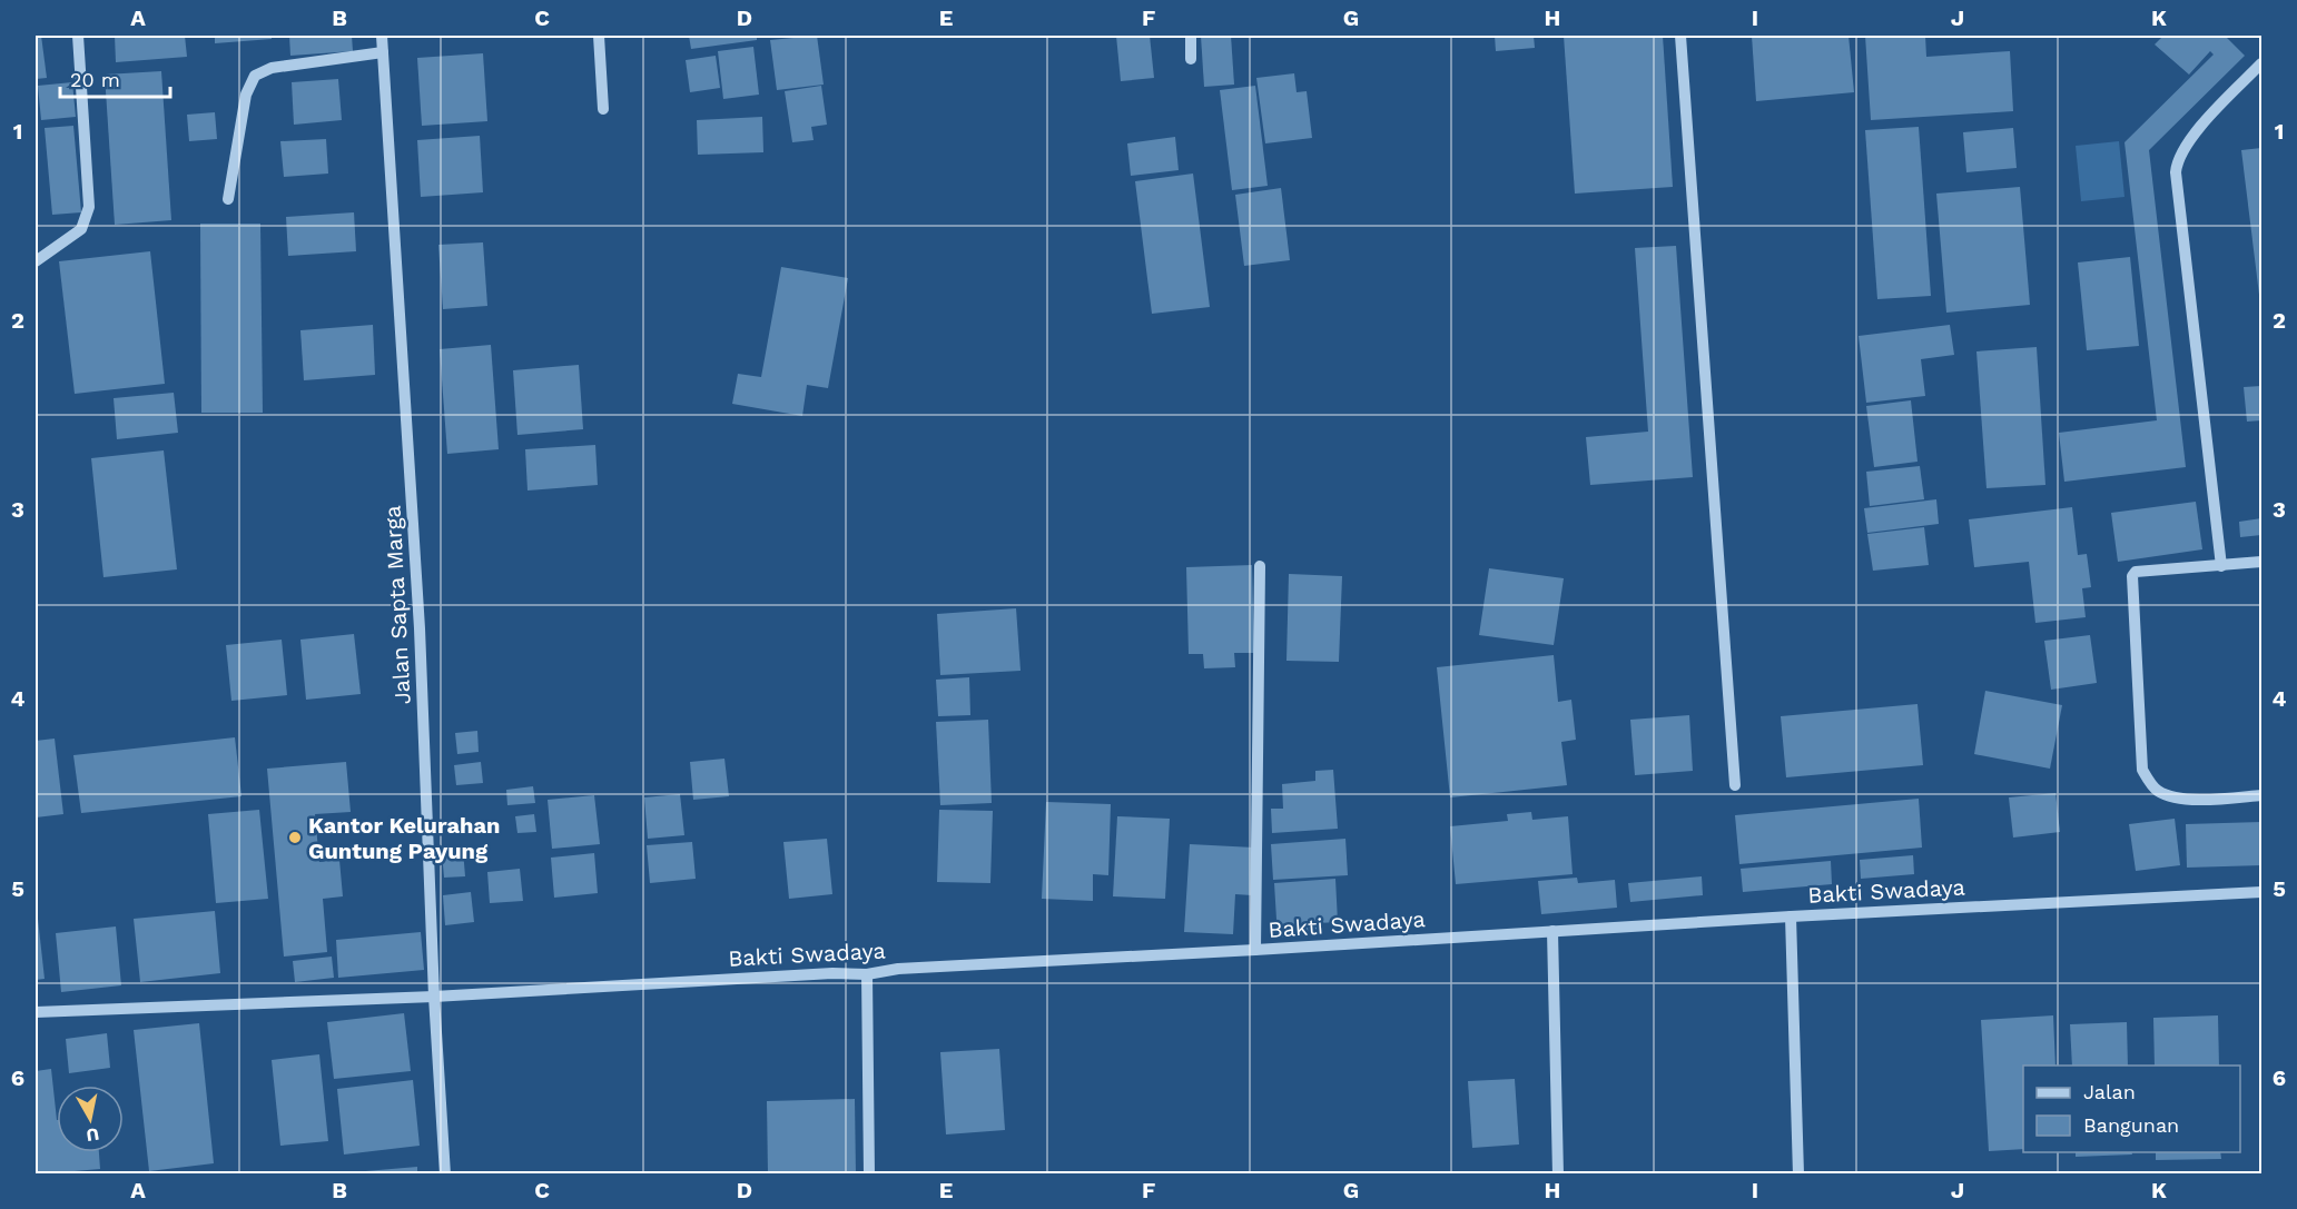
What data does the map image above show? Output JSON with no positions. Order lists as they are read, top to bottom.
{
  "streets": {
    "street": ["Jalan Sapta Marga", "Bakti Swadaya"]
  },
  "crossings": [
    ["Jalan Sapta Marga", "Bakti Swadaya"]
  ],
  "places": ["Kantor Kelurahan Guntung Payung"],
  "legend": ["Jalan", "Bangunan"],
  "scale_bar": "20 m",
  "north": "bottom",
  "grid": {
    "columns": [
      "A",
      "B",
      "C",
      "D",
      "E",
      "F",
      "G",
      "H",
      "I",
      "J",
      "K"
    ],
    "rows": [
      "1",
      "2",
      "3",
      "4",
      "5",
      "6"
    ]
  }
}
